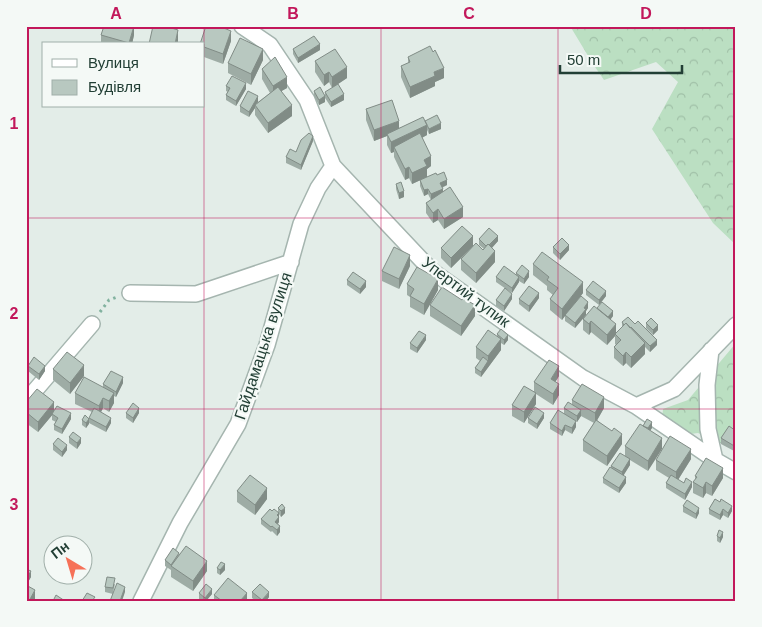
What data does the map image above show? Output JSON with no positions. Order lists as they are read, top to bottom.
{
  "streets": {
    "street": ["Упертий тупик", "Гайдамацька вулиця"]
  },
  "crossings": [
    ["Упертий тупик", "Гайдамацька вулиця"]
  ],
  "legend": ["Вулиця", "Будівля"],
  "scale_bar": "50 m",
  "north": "top left",
  "grid": {
    "columns": [
      "A",
      "B",
      "C",
      "D"
    ],
    "rows": ["1", "2", "3"]
  }
}
